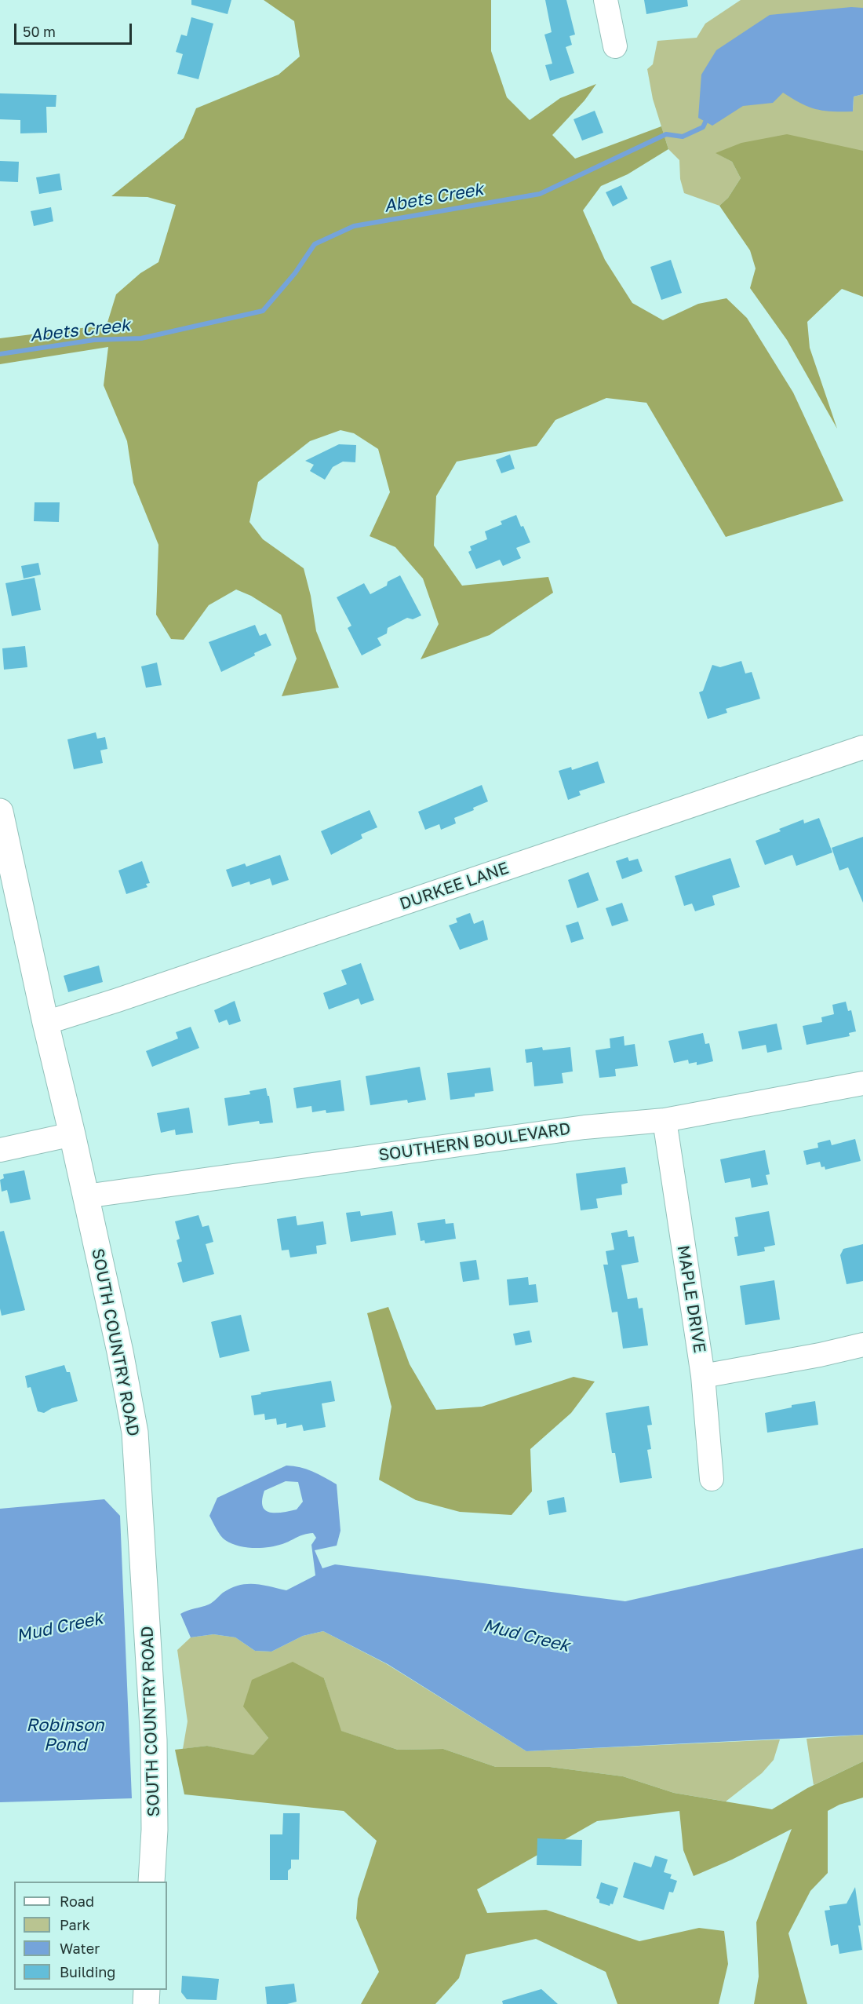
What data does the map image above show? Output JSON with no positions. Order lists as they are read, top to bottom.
{
  "streets": {
    "main road": ["SOUTH COUNTRY ROAD"],
    "street": ["DURKEE LANE", "SOUTHERN BOULEVARD", "MAPLE DRIVE"]
  },
  "crossings": [
    ["DURKEE LANE", "SOUTH COUNTRY ROAD"],
    ["SOUTHERN BOULEVARD", "MAPLE DRIVE"],
    ["SOUTHERN BOULEVARD", "SOUTH COUNTRY ROAD"]
  ],
  "water": ["Abets Creek", "Mud Creek", "Robinson Pond"],
  "legend": [
    "Road",
    "Park",
    "Water",
    "Building"
  ],
  "scale_bar": "50 m"
}
